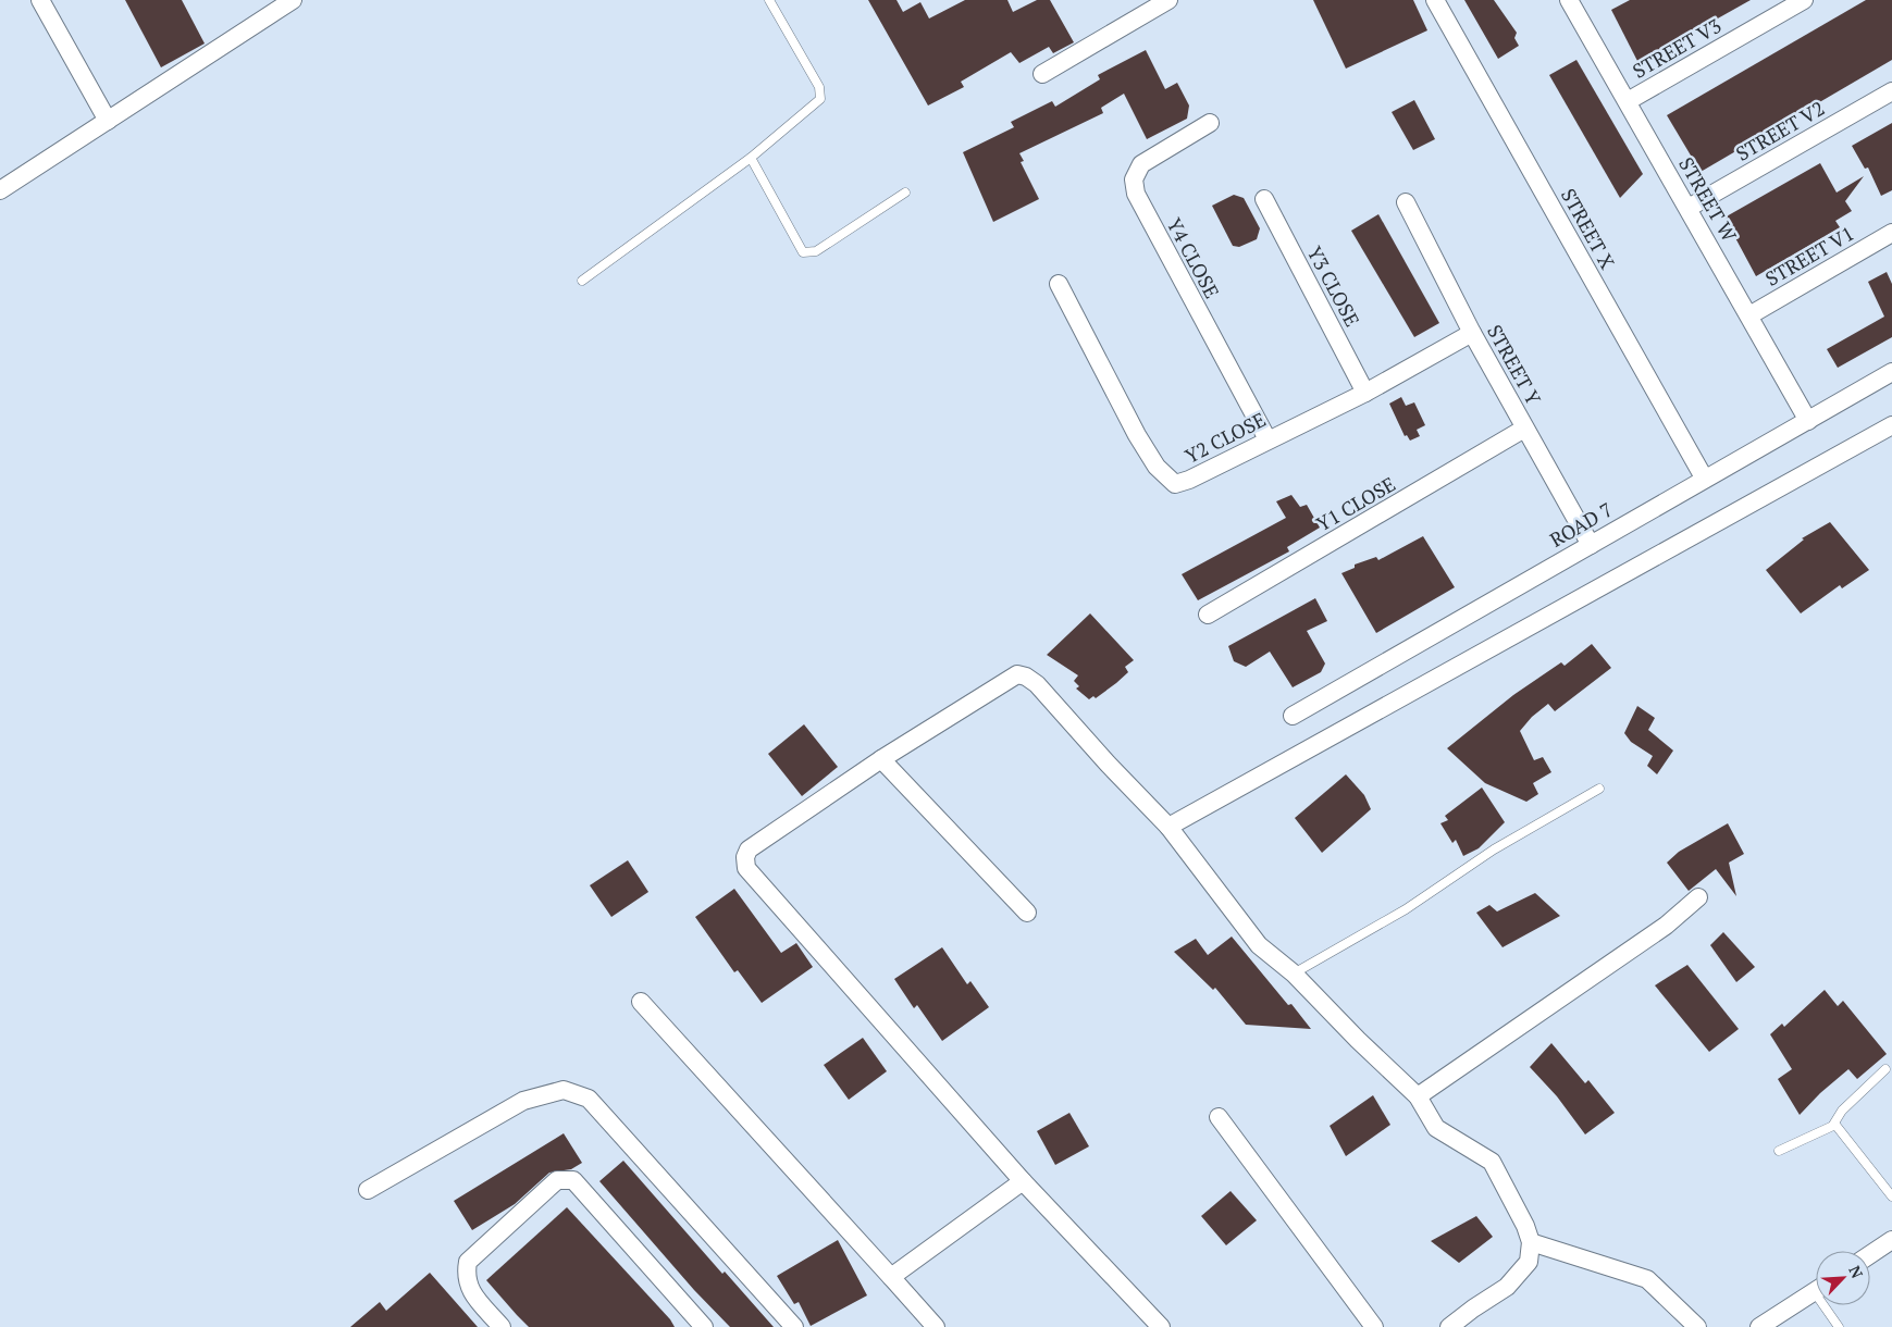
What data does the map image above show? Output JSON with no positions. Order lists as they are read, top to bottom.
{
  "streets": {
    "street": [
      "STREET V3",
      "STREET V2",
      "STREET W",
      "STREET X",
      "STREET V1",
      "Y4 CLOSE",
      "Y3 CLOSE",
      "STREET Y",
      "Y2 CLOSE",
      "Y1 CLOSE",
      "ROAD 7"
    ]
  },
  "crossings": [
    ["STREET V3", "STREET W"],
    ["STREET V2", "STREET W"],
    ["STREET W", "STREET V1"],
    ["STREET W", "ROAD 7"],
    ["STREET X", "ROAD 7"],
    ["Y4 CLOSE", "Y2 CLOSE"],
    ["Y3 CLOSE", "Y2 CLOSE"],
    ["STREET Y", "Y2 CLOSE"],
    ["STREET Y", "Y1 CLOSE"],
    ["STREET Y", "ROAD 7"]
  ],
  "north": "top right"
}
